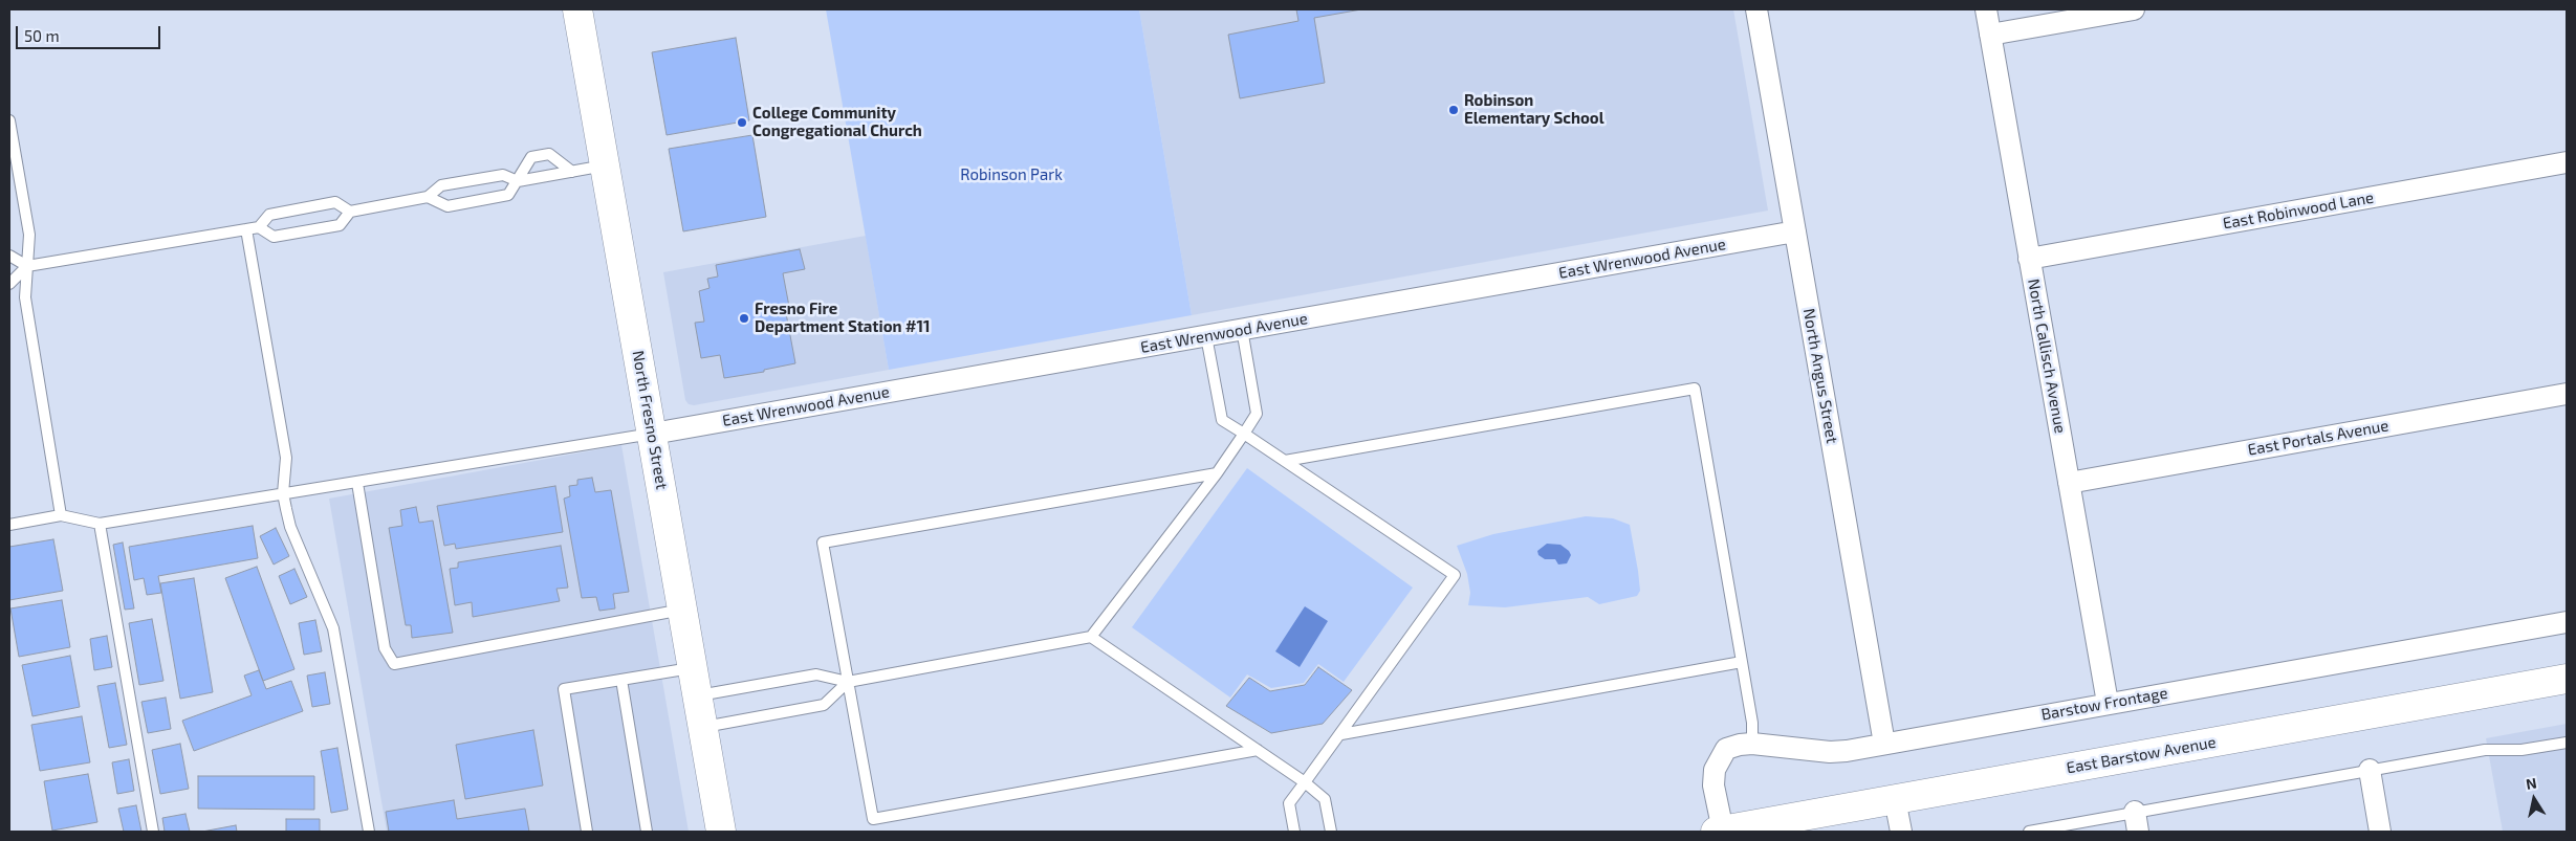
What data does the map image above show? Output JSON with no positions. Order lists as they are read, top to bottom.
{
  "streets": {
    "main road": ["North Fresno Street", "East Barstow Avenue"],
    "street": [
      "East Robinwood Lane",
      "East Wrenwood Avenue",
      "North Callisch Avenue",
      "North Angus Street",
      "East Portals Avenue",
      "Barstow Frontage"
    ]
  },
  "crossings": [
    ["East Robinwood Lane", "North Callisch Avenue"],
    ["East Wrenwood Avenue", "North Angus Street"],
    ["East Wrenwood Avenue", "North Fresno Street"],
    ["North Callisch Avenue", "East Portals Avenue"],
    ["North Callisch Avenue", "Barstow Frontage"],
    ["North Angus Street", "Barstow Frontage"],
    ["Barstow Frontage", "East Barstow Avenue"]
  ],
  "parks": ["Robinson Park"],
  "places": ["Robinson Elementary School", "College Community Congregational Church", "Fresno Fire Department Station #11"],
  "scale_bar": "50 m",
  "north": "top"
}
